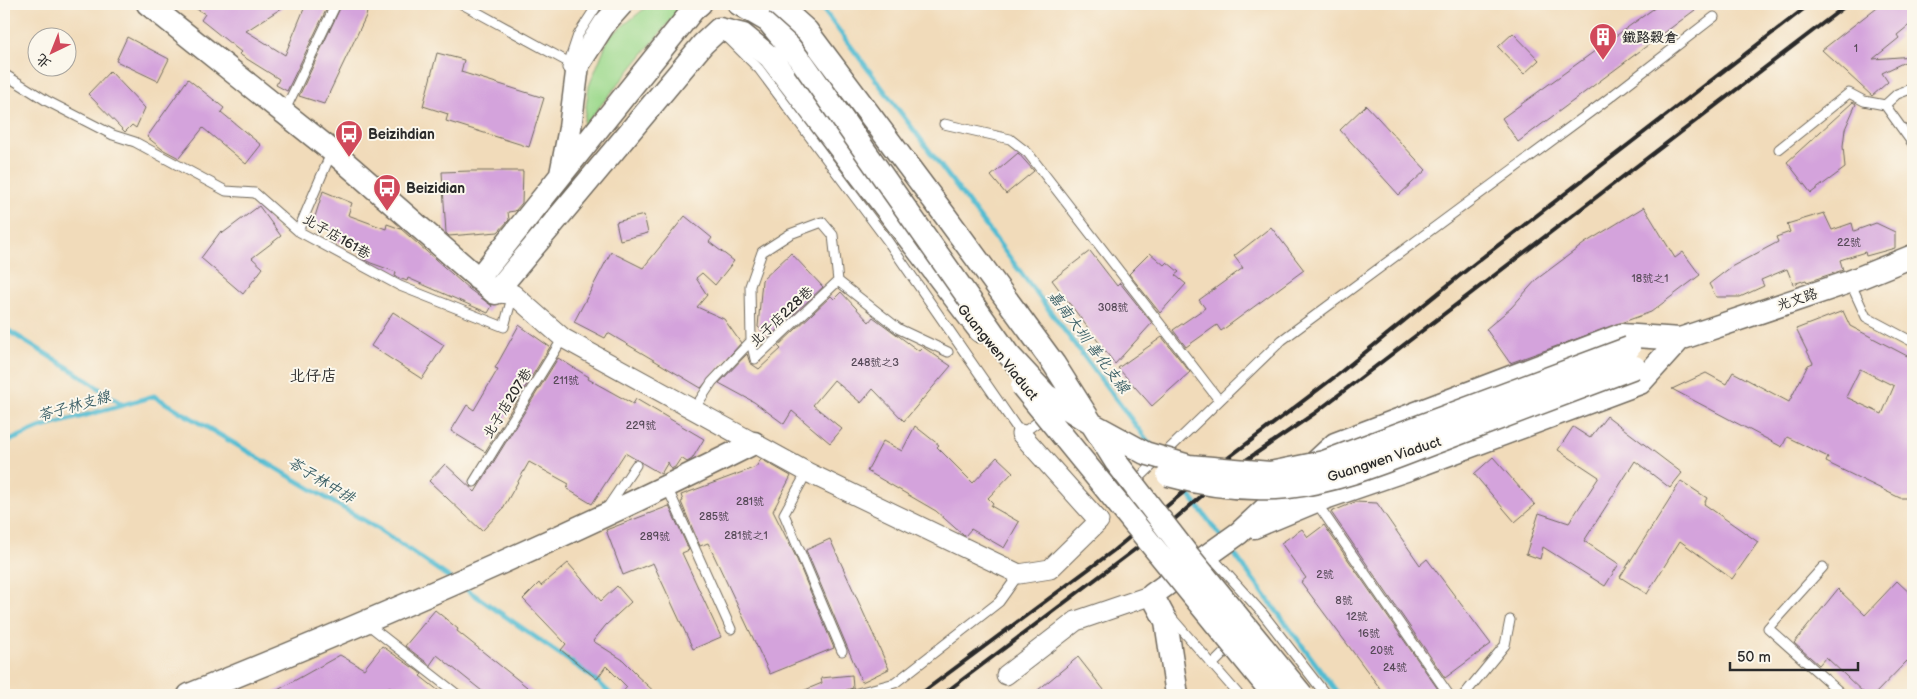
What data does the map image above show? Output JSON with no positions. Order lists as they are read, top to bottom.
{
  "streets": {
    "street": ["光文路", "Guangwen Viaduct"],
    "lane": ["北子店161巷", "北子店228巷", "北子店207巷"]
  },
  "districts": ["北仔店"],
  "water": ["嘉南大圳 善化支線", "苓子林支線", "苓子林中排"],
  "places": {
    "building": ["鐵路穀倉"],
    "bus stop": ["Beizihdian", "Beizidian"]
  },
  "house_numbers": [
    "1",
    "22號",
    "18號之1",
    "308號",
    "248號之3",
    "211號",
    "229號",
    "281號",
    "285號",
    "281號之1",
    "289號",
    "2號",
    "8號",
    "12號",
    "16號",
    "20號",
    "24號"
  ],
  "scale_bar": "50 m",
  "north": "bottom left"
}
